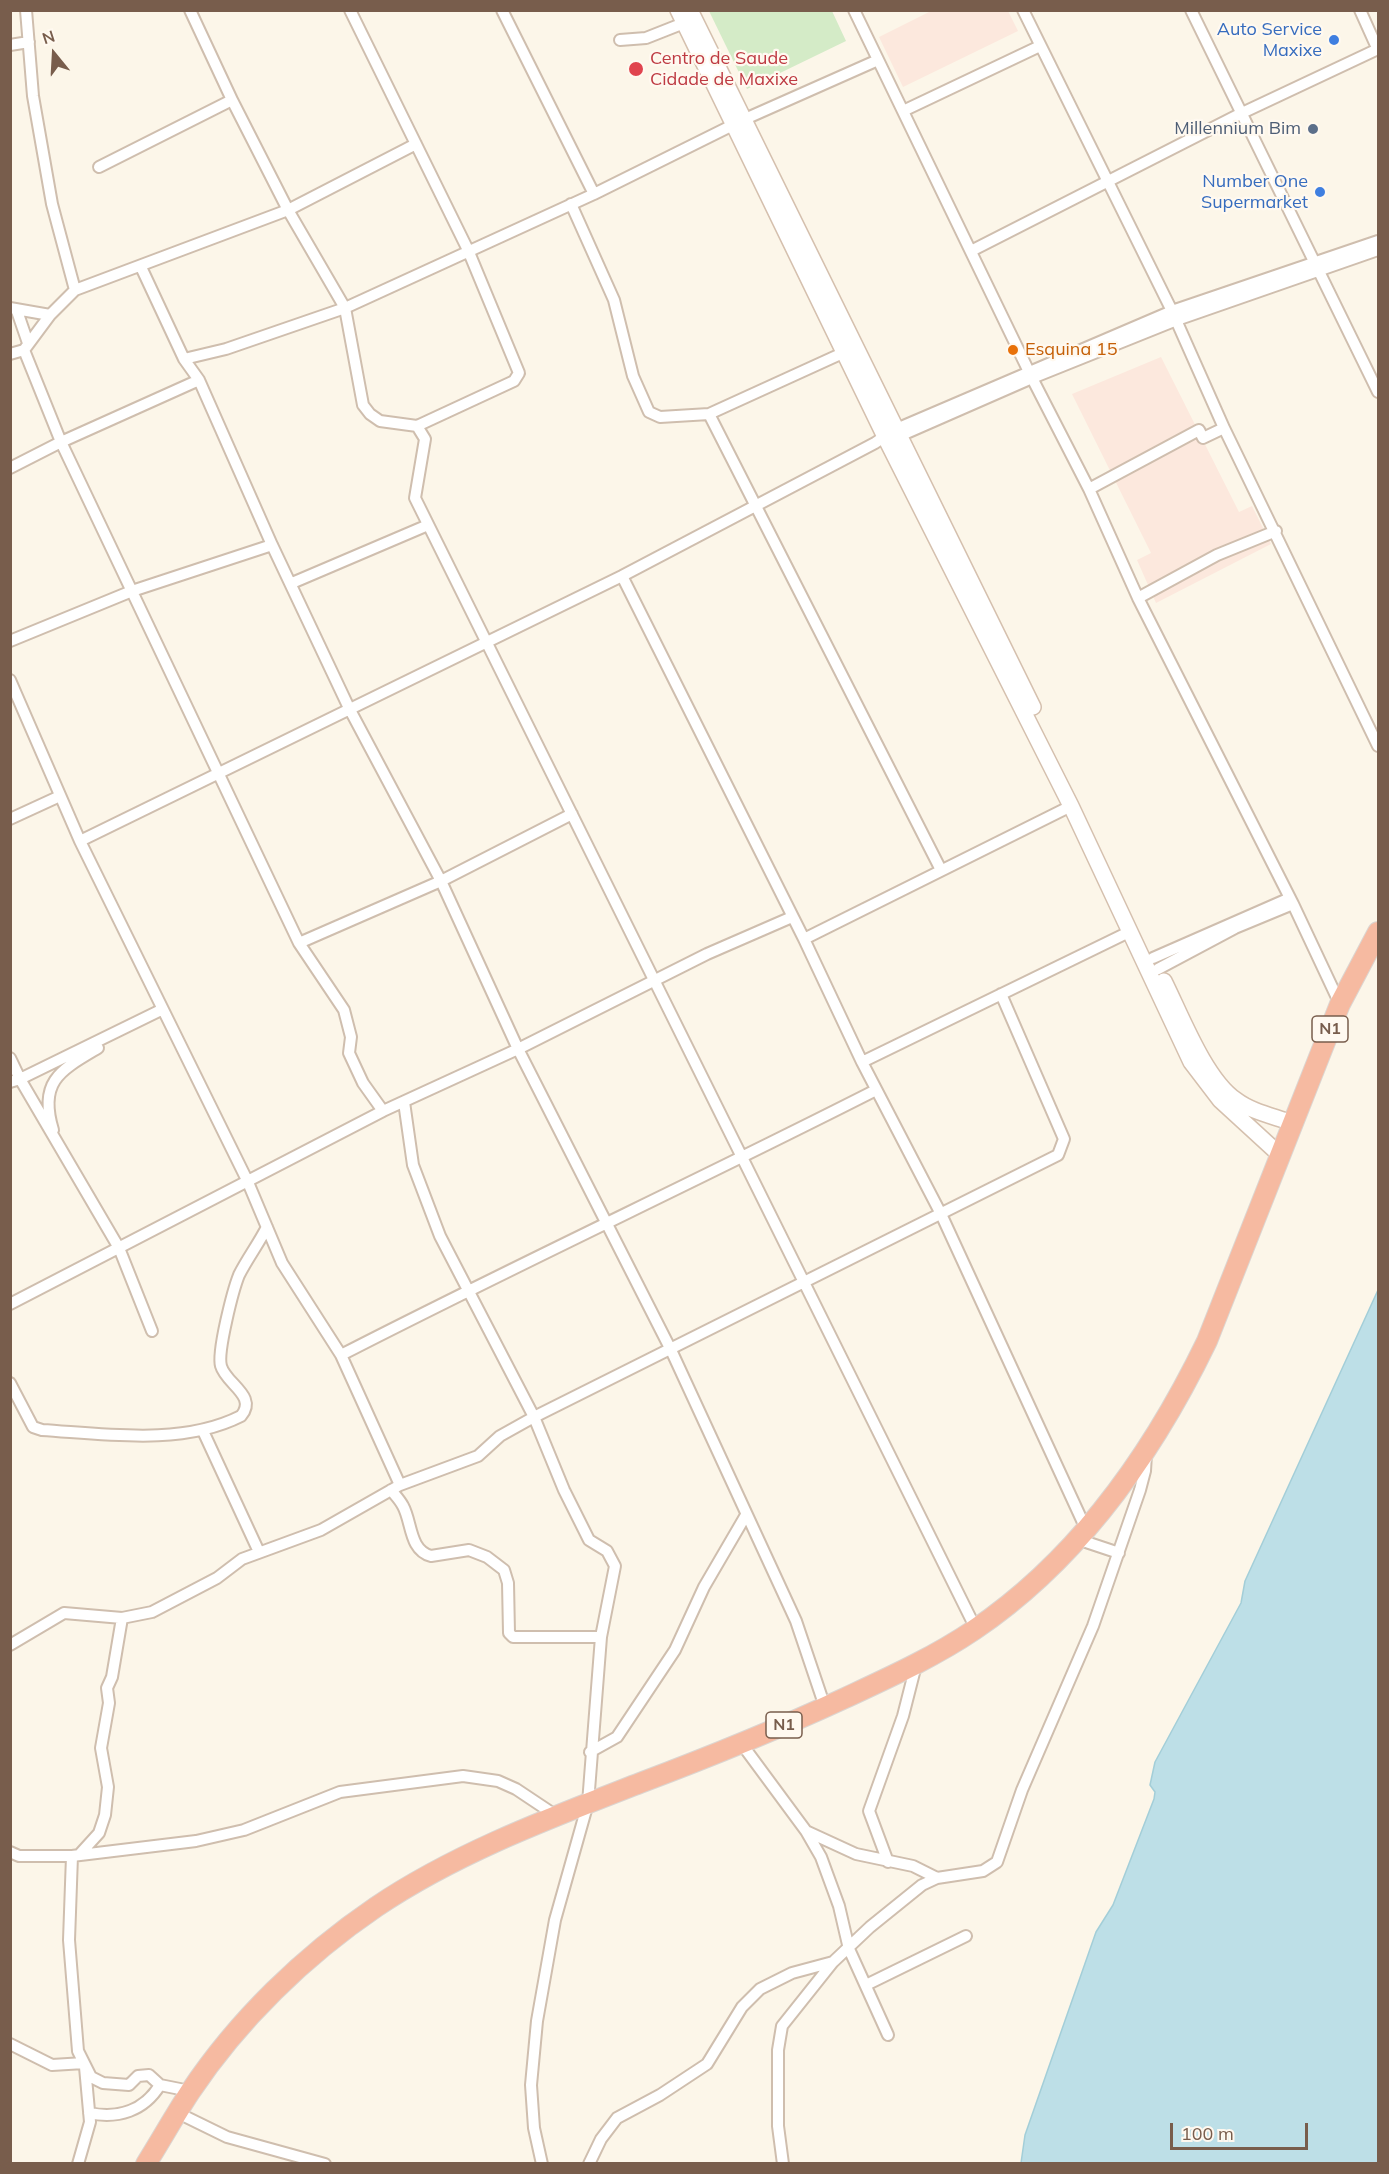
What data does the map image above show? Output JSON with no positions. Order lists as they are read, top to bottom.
{
  "streets": {
    "highway": ["N1"]
  },
  "places": [
    "Auto Service Maxixe",
    "Centro de Saude Cidade de Maxixe",
    "Millennium Bim",
    "Number One Supermarket",
    "Esquina 15"
  ],
  "scale_bar": "100 m",
  "north": "top"
}
